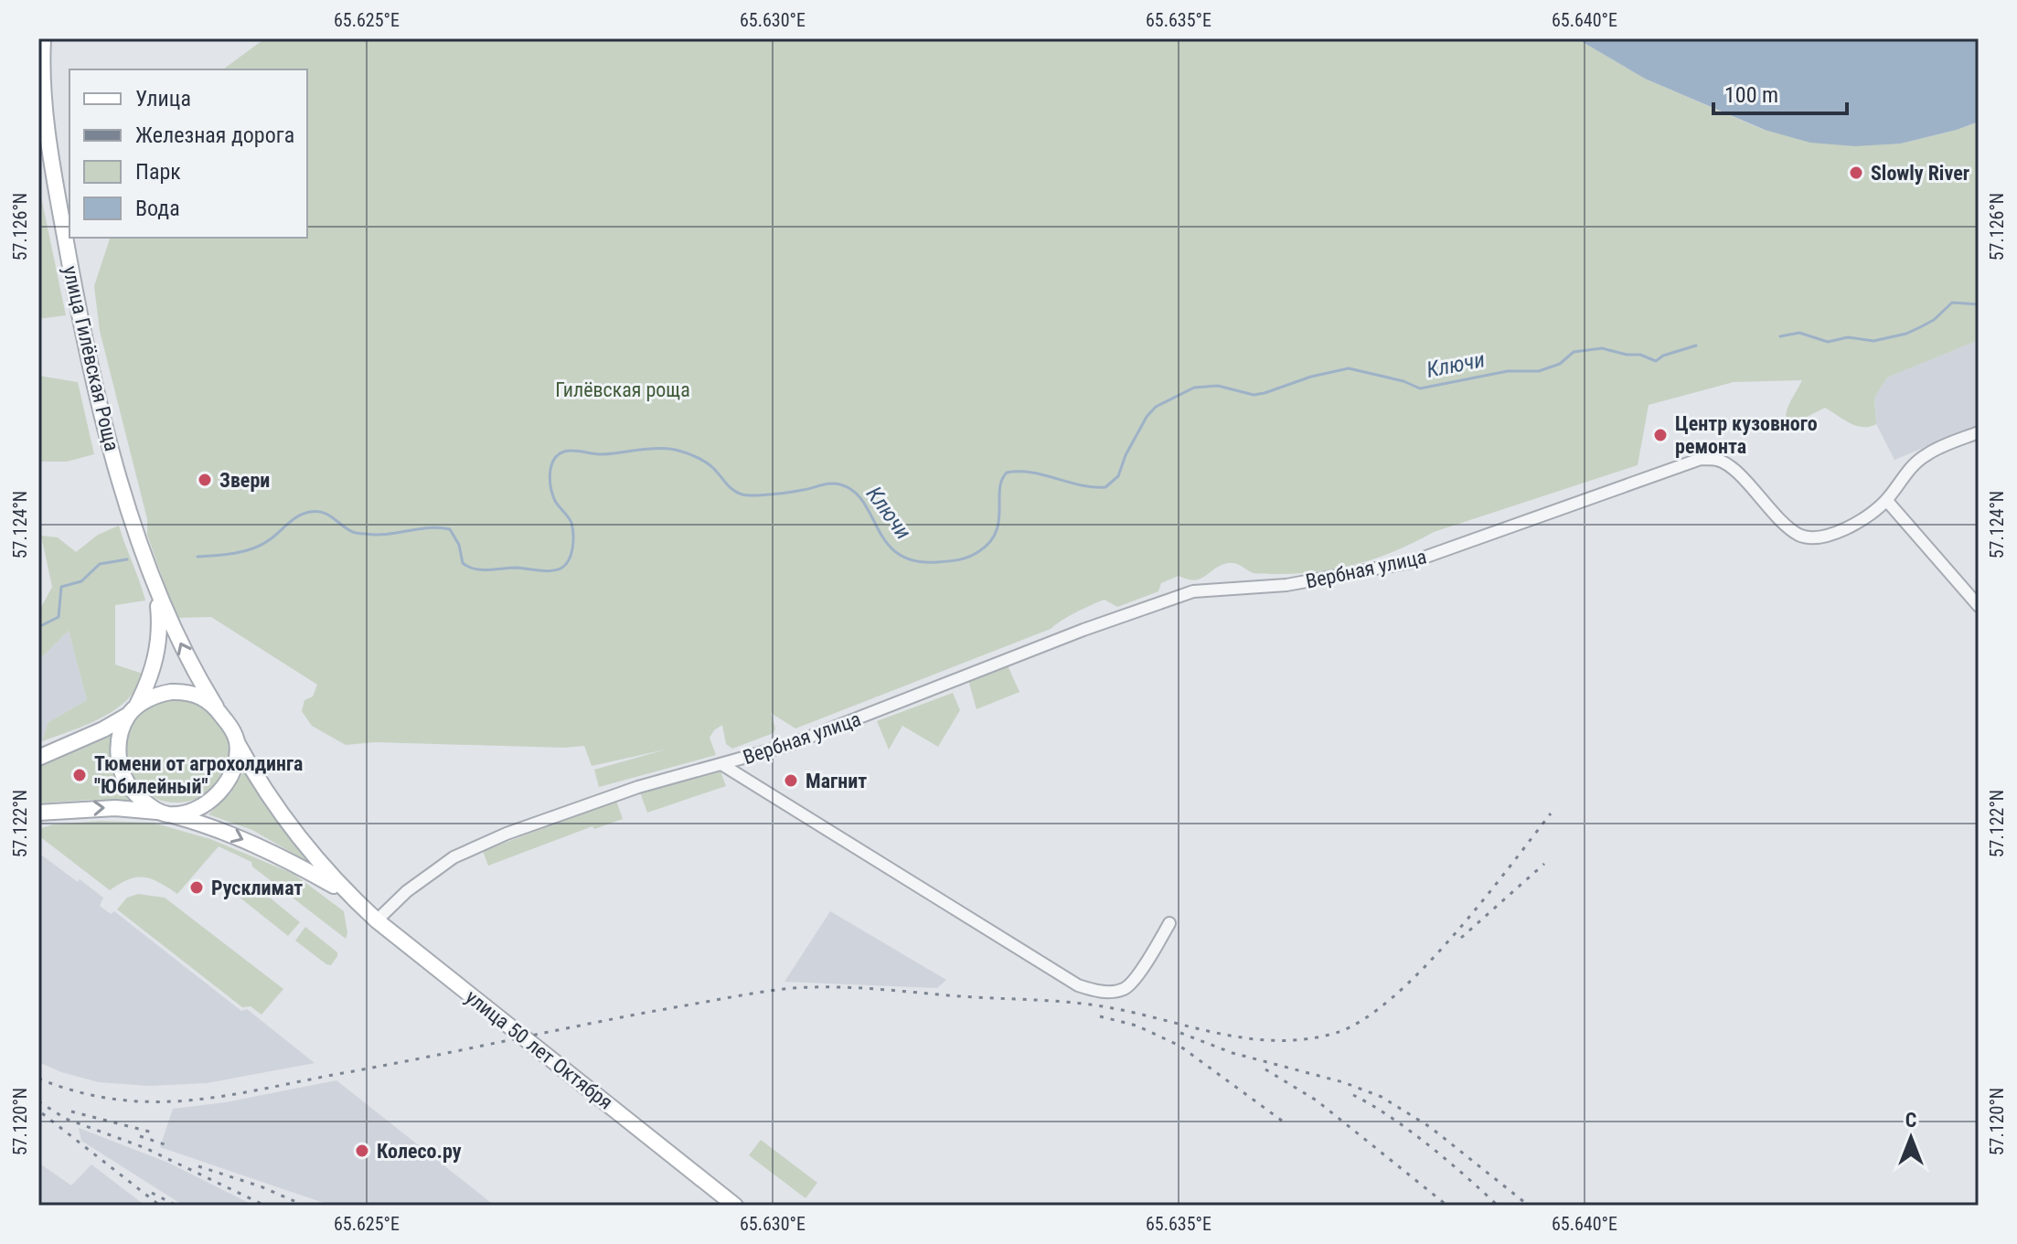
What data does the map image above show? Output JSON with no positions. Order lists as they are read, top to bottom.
{
  "streets": {
    "main road": ["улица Гилёвская Роща", "улица 50 лет Октября"],
    "street": ["Вербная улица"]
  },
  "crossings": [
    ["Вербная улица", "улица 50 лет Октября"]
  ],
  "water": ["Ключи"],
  "parks": ["Гилёвская роща"],
  "places": [
    "Slowly River",
    "Центр кузовного ремонта",
    "Звери",
    "Тюмени от агрохолдинга \"Юбилейный\"",
    "Магнит",
    "Русклимат",
    "Колесо.ру"
  ],
  "legend": [
    "Улица",
    "Железная дорога",
    "Парк",
    "Вода"
  ],
  "scale_bar": "100 m",
  "north": "top",
  "coordinates": [
    "65.625°E",
    "65.630°E",
    "65.635°E",
    "65.640°E",
    "57.126°N",
    "57.124°N",
    "57.122°N",
    "57.120°N"
  ]
}
